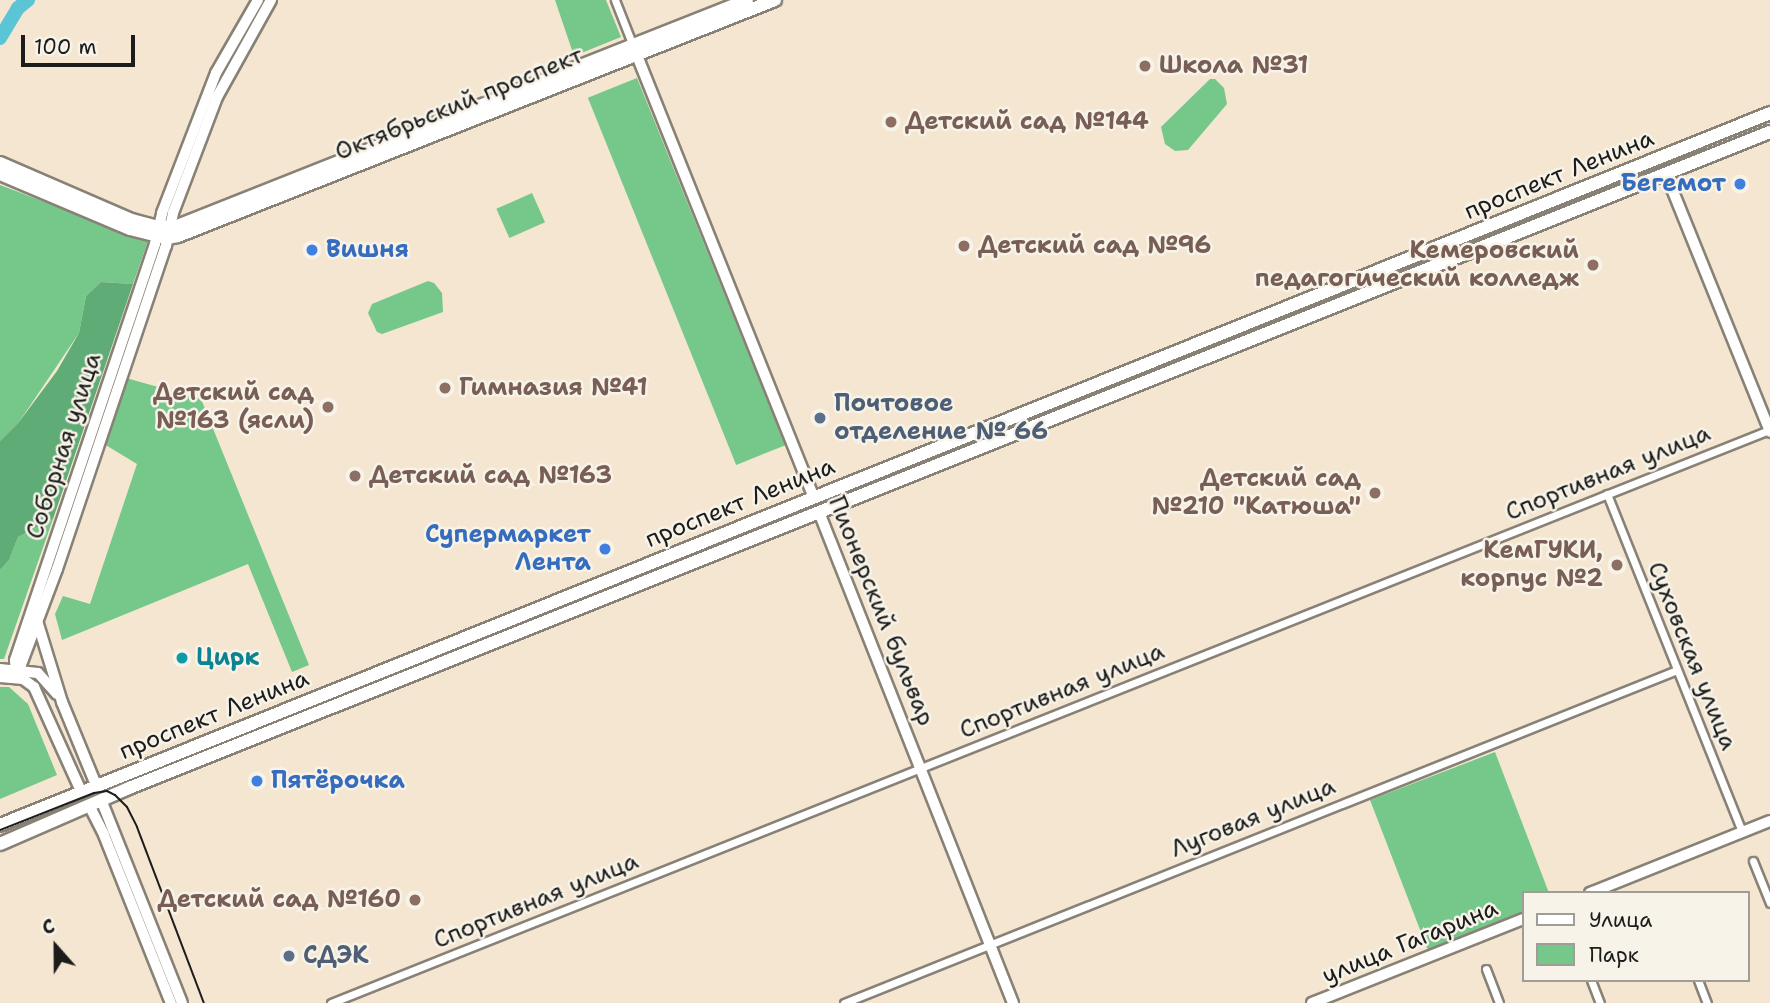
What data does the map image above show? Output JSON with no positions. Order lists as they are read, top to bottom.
{
  "streets": {
    "main road": [
      "Октябрьский проспект",
      "проспект Ленина",
      "Соборная улица",
      "Пионерский бульвар",
      "улица Гагарина"
    ],
    "street": ["Спортивная улица", "Суховская улица", "Луговая улица"]
  },
  "crossings": [
    ["Октябрьский проспект", "Соборная улица"],
    ["Октябрьский проспект", "Пионерский бульвар"],
    ["проспект Ленина", "Пионерский бульвар"],
    ["Спортивная улица", "Пионерский бульвар"],
    ["Спортивная улица", "Суховская улица"],
    ["Пионерский бульвар", "Луговая улица"],
    ["Суховская улица", "Луговая улица"]
  ],
  "places": [
    "Школа №31",
    "Детский сад №144",
    "Бегемот",
    "Детский сад №96",
    "Вишня",
    "Кемеровский педагогический колледж",
    "Гимназия №41",
    "Детский сад №163 (ясли)",
    "Почтовое отделение № 66",
    "Детский сад №163",
    "Детский сад №210 \"Катюша\"",
    "Супермаркет Лента",
    "КемГУКИ, корпус №2",
    "Цирк",
    "Пятёрочка",
    "Детский сад №160",
    "СДЭК"
  ],
  "legend": ["Улица", "Парк"],
  "scale_bar": "100 m",
  "north": "top"
}
